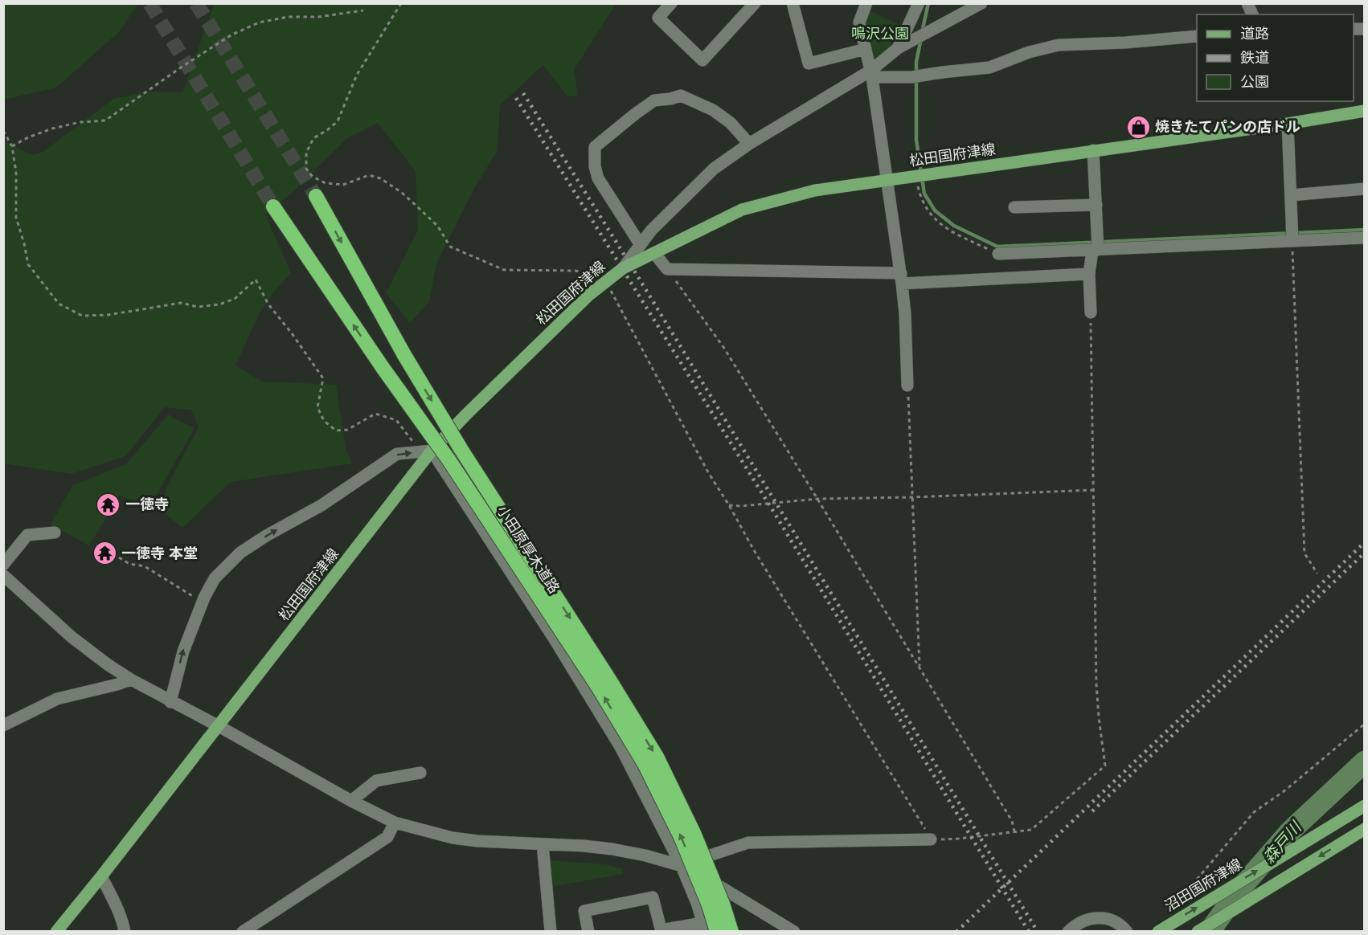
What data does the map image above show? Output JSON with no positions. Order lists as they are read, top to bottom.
{
  "streets": {
    "highway": ["小田原厚木道路"],
    "main road": ["松田国府津線", "沼田国府津線"]
  },
  "water": ["森戸川"],
  "parks": ["鳴沢公園"],
  "places": {
    "shop": ["焼きたてパンの店ドル"],
    "temple": ["一徳寺", "一徳寺 本堂"]
  },
  "legend": ["道路", "鉄道", "公園"]
}
